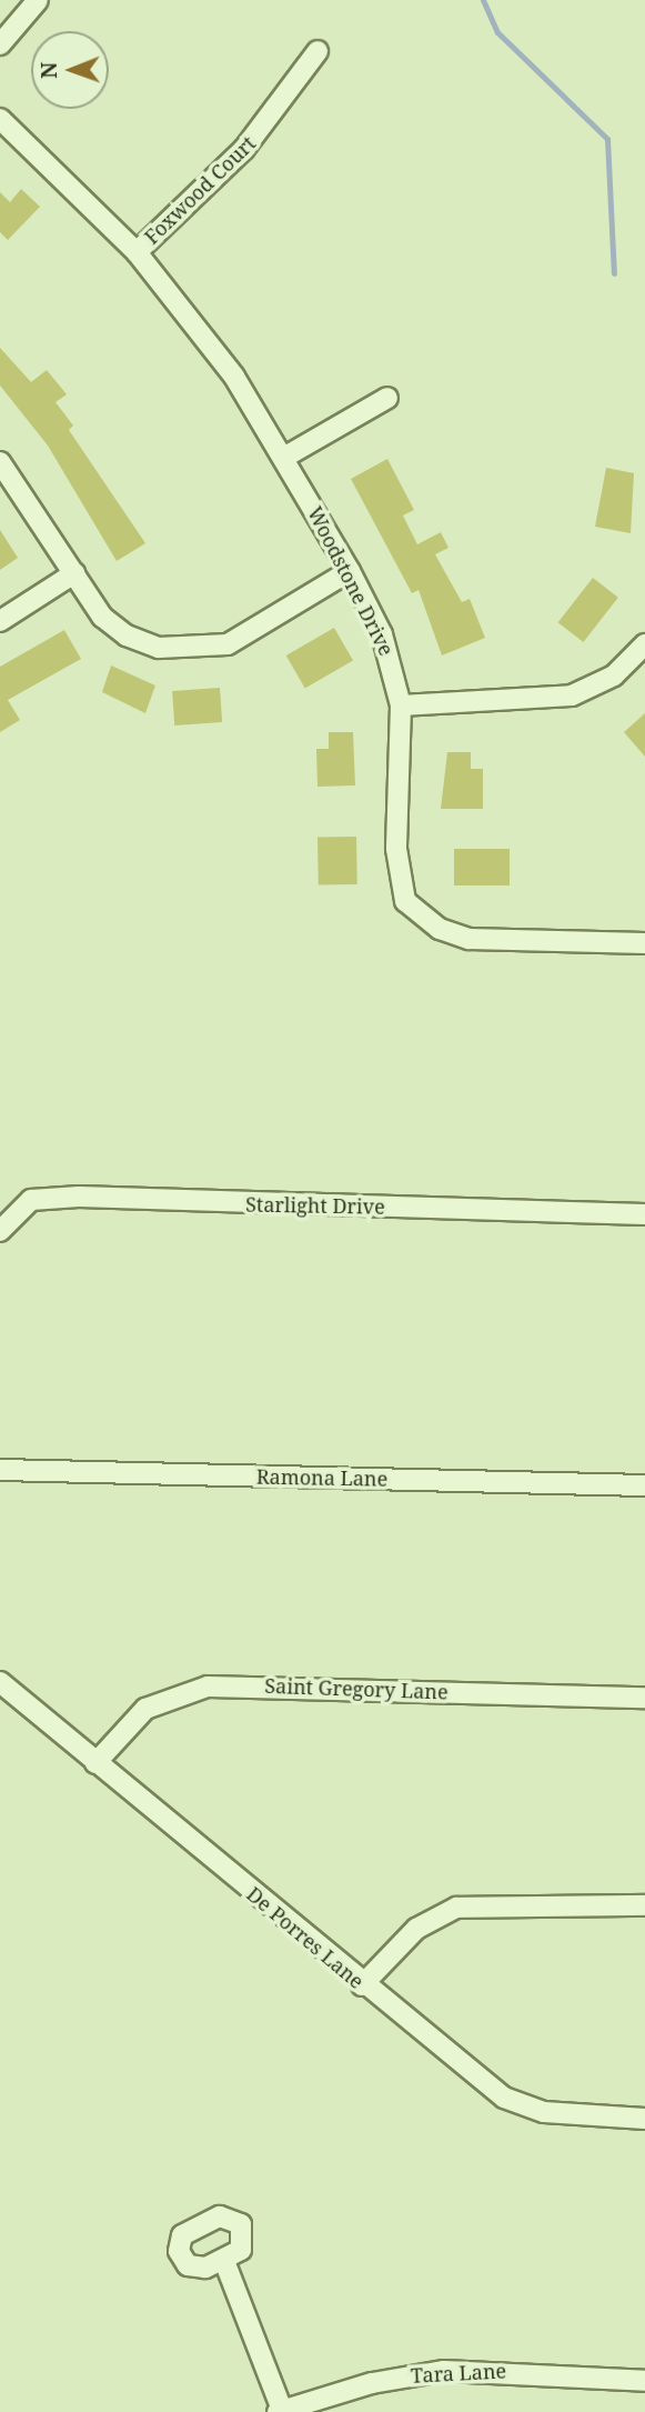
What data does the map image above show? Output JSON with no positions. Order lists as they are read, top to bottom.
{
  "streets": {
    "street": [
      "Foxwood Court",
      "Woodstone Drive",
      "Starlight Drive",
      "Ramona Lane",
      "Saint Gregory Lane",
      "De Porres Lane",
      "Tara Lane"
    ]
  },
  "crossings": [
    ["Foxwood Court", "Woodstone Drive"],
    ["Saint Gregory Lane", "De Porres Lane"]
  ],
  "north": "left"
}
